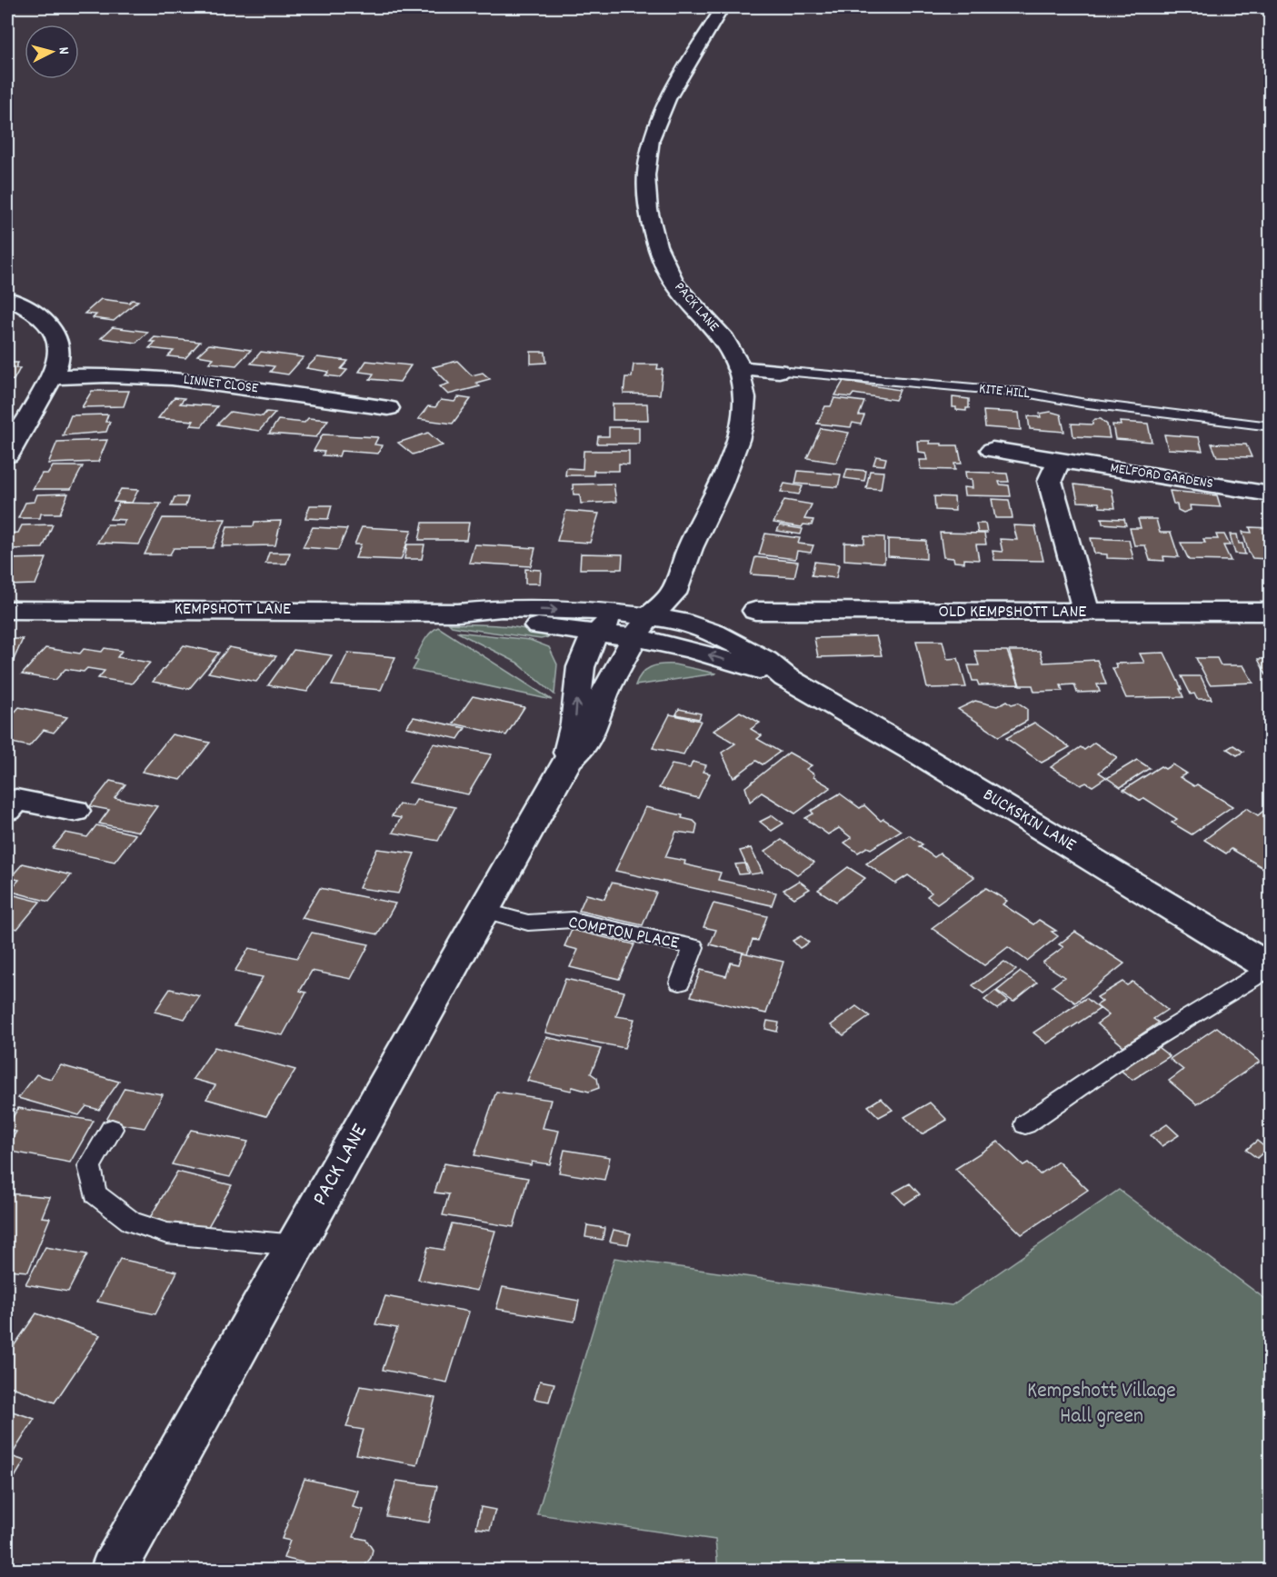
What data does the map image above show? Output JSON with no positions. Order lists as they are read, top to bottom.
{
  "streets": {
    "street": [
      "PACK LANE",
      "LINNET CLOSE",
      "KITE HILL",
      "MELFORD GARDENS",
      "KEMPSHOTT LANE",
      "OLD KEMPSHOTT LANE",
      "BUCKSKIN LANE"
    ],
    "lane": ["COMPTON PLACE"]
  },
  "crossings": [
    ["PACK LANE", "KITE HILL"],
    ["PACK LANE", "KEMPSHOTT LANE"],
    ["PACK LANE", "BUCKSKIN LANE"],
    ["PACK LANE", "COMPTON PLACE"],
    ["KEMPSHOTT LANE", "BUCKSKIN LANE"]
  ],
  "parks": ["Kempshott Village Hall green"],
  "north": "right"
}
